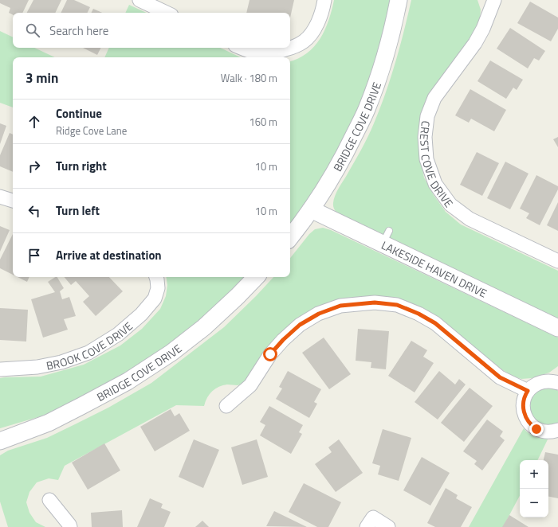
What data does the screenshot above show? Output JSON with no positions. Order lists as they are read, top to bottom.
{
  "streets": {
    "street": [
      "BRIDGE COVE DRIVE",
      "CREST COVE DRIVE",
      "LAKESIDE HAVEN DRIVE",
      "BROOK COVE DRIVE"
    ]
  },
  "crossings": [
    ["BRIDGE COVE DRIVE", "LAKESIDE HAVEN DRIVE"]
  ],
  "page": {
    "search": "Search here",
    "heading": ["3 min", "Walk · 180 m"],
    "list": [
      ["Continue", "Ridge Cove Lane", "160 m"],
      ["Turn right", "10 m"],
      ["Turn left", "10 m"],
      "Arrive at destination"
    ],
    "map_buttons": ["+", "−"]
  }
}
